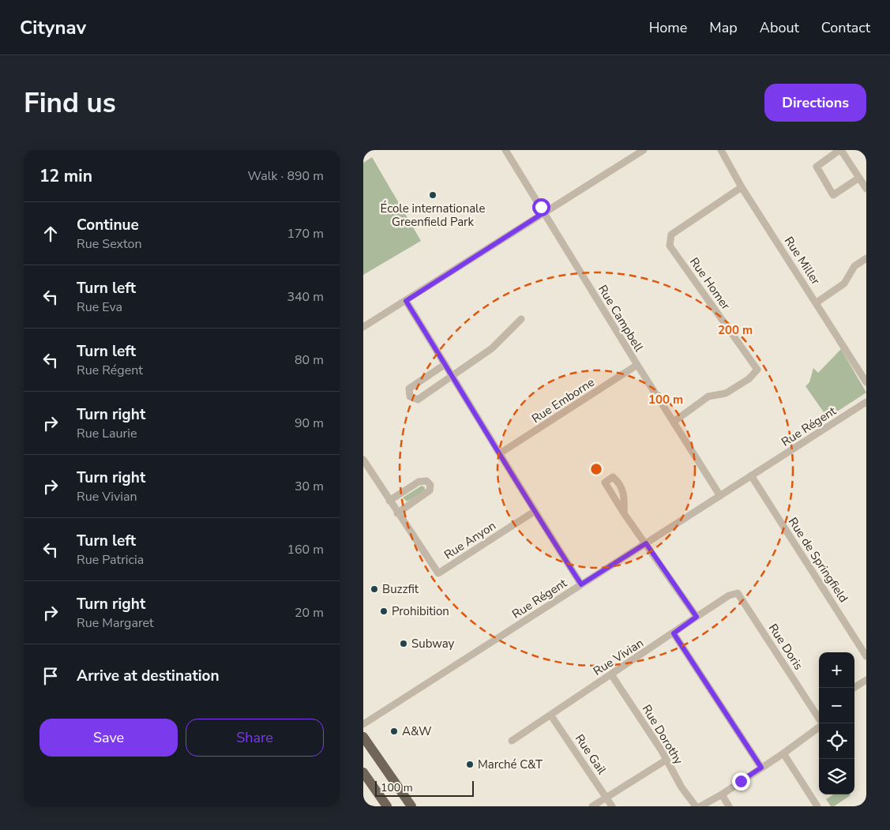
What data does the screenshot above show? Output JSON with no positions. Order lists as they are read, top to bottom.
{
  "streets": {
    "street": [
      "Rue Miller",
      "Rue Homer",
      "Rue Campbell",
      "Rue Emborne",
      "Rue Régent",
      "Rue Anyon",
      "Rue de Springfield",
      "Rue Doris",
      "Rue Vivian",
      "Rue Dorothy",
      "Rue Gail"
    ]
  },
  "crossings": [
    ["Rue Miller", "Rue Homer"],
    ["Rue Homer", "Rue Campbell"],
    ["Rue Campbell", "Rue Emborne"],
    ["Rue Campbell", "Rue Régent"],
    ["Rue Régent", "Rue de Springfield"],
    ["Rue Doris", "Rue Vivian"],
    ["Rue Vivian", "Rue Dorothy"],
    ["Rue Vivian", "Rue Gail"]
  ],
  "places": [
    "École internationale Greenfield Park",
    "Buzzfit",
    "Prohibition",
    "Subway",
    "A&W",
    "Marché C&T"
  ],
  "scale_bar": "100 m",
  "page": {
    "header": "Citynav",
    "nav": [
      "Home",
      "Map",
      "About",
      "Contact"
    ],
    "buttons": [
      "Directions",
      ["Save", "Share"]
    ],
    "title": "Find us",
    "heading": ["12 min", "Walk · 890 m"],
    "list": [
      ["Continue", "Rue Sexton", "170 m"],
      ["Turn left", "Rue Eva", "340 m"],
      ["Turn left", "Rue Régent", "80 m"],
      ["Turn right", "Rue Laurie", "90 m"],
      ["Turn right", "Rue Vivian", "30 m"],
      ["Turn left", "Rue Patricia", "160 m"],
      ["Turn right", "Rue Margaret", "20 m"],
      "Arrive at destination"
    ],
    "map_buttons": ["+", "−"],
    "scale": "100 m"
  },
  "rings": ["200 m", "100 m"]
}
